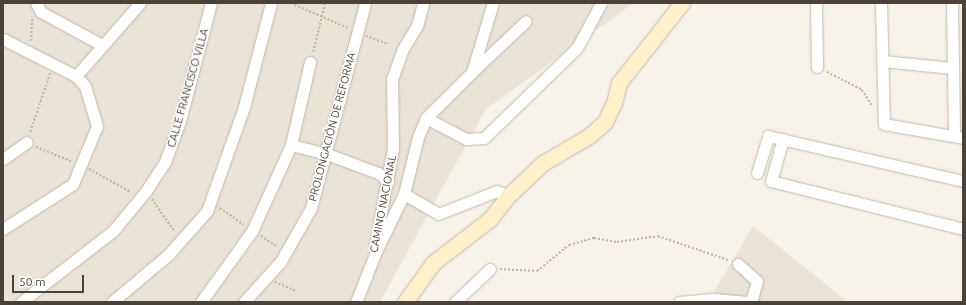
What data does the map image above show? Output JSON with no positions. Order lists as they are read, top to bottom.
{
  "streets": {
    "street": ["CALLE FRANCISCO VILLA", "PROLONGACIÓN DE REFORMA", "CAMINO NACIONAL"]
  },
  "scale_bar": "50 m"
}
